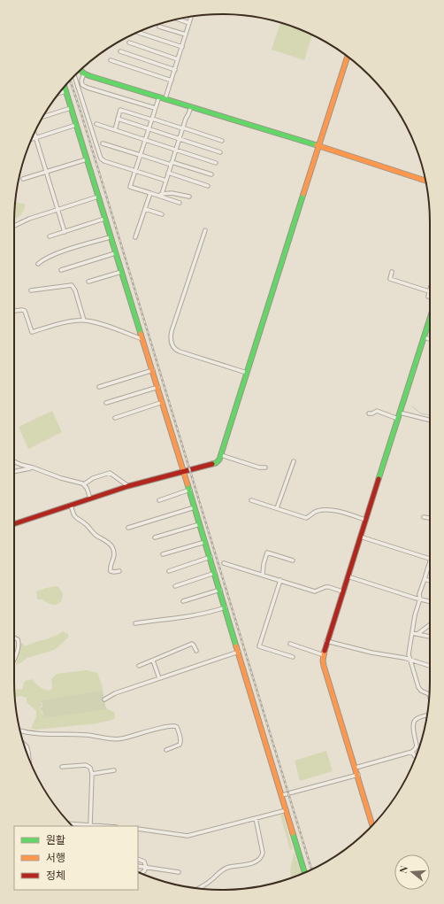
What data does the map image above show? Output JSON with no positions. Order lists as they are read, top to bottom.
{
  "legend": ["원활", "서행", "정체"],
  "north": "left"
}
